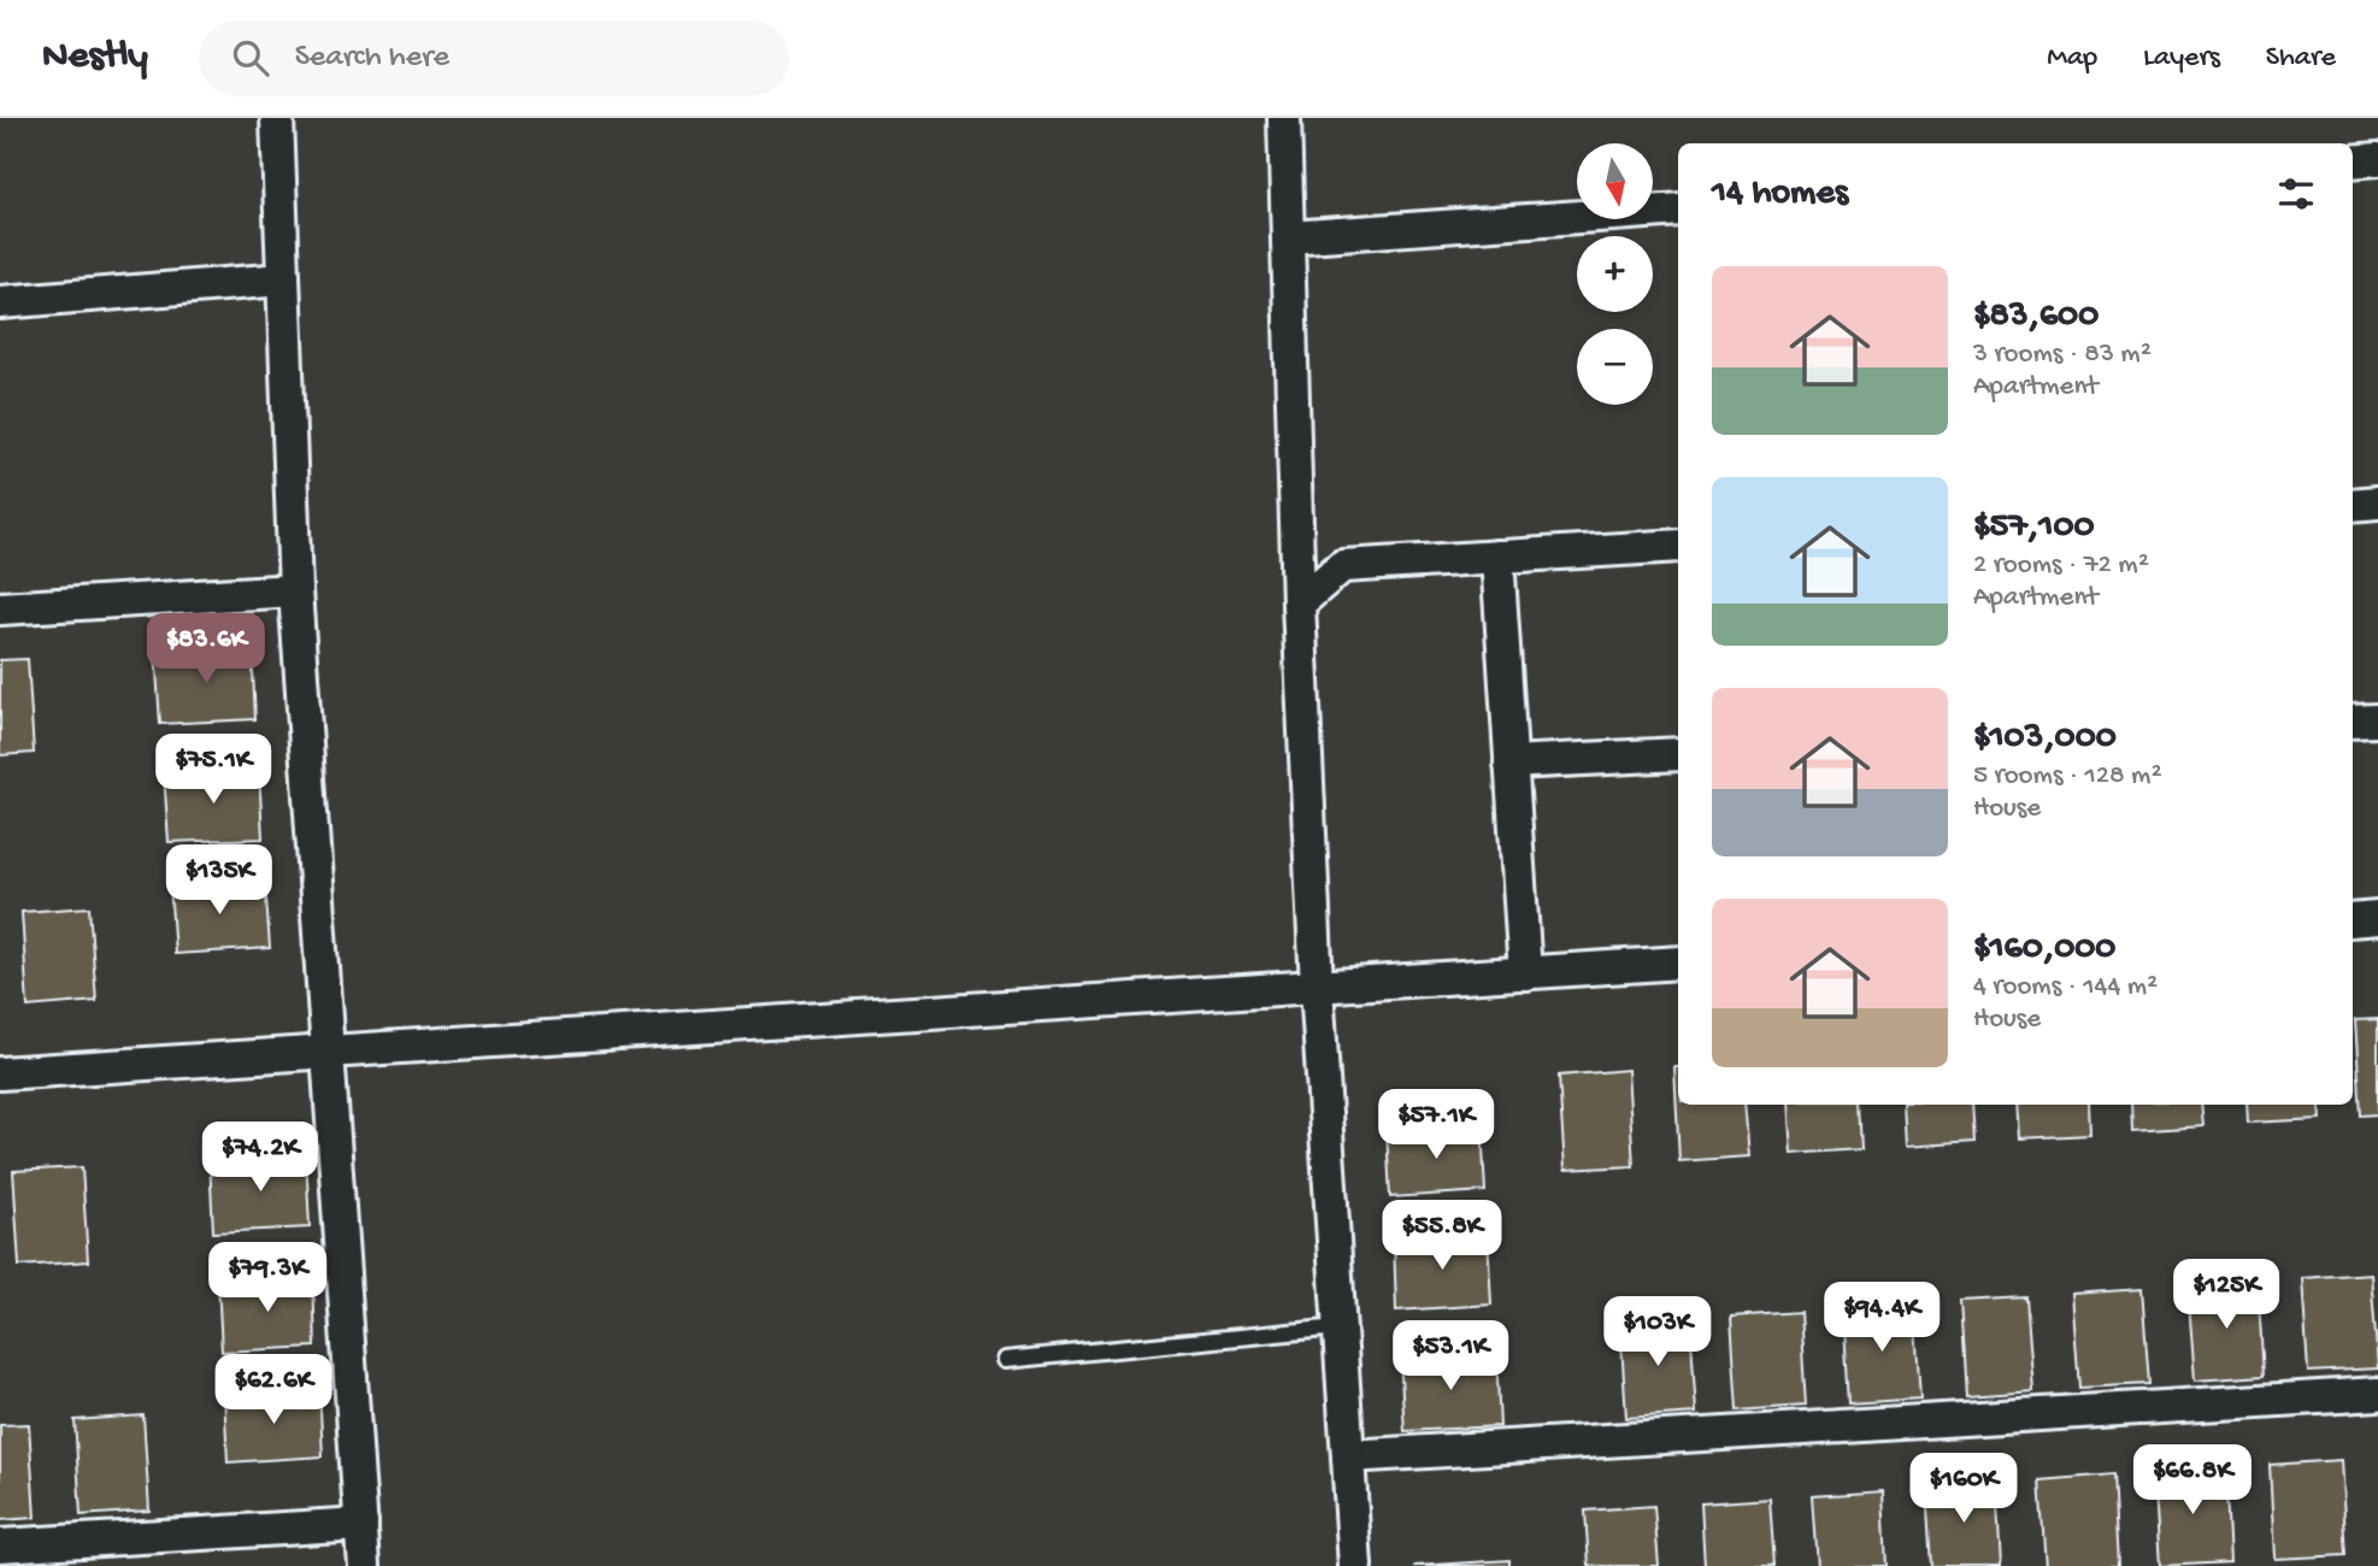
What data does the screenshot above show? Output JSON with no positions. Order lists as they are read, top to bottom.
{
  "north": "bottom",
  "page": {
    "header": "Nestly",
    "search": "Search here",
    "nav": ["Map", "Layers", "Share"],
    "map_buttons": ["+", "−"],
    "heading": "14 homes",
    "list": [
      {
        "name": "$83,600",
        "note": "3 rooms · 83 m² · Apartment"
      },
      {
        "name": "$57,100",
        "note": "2 rooms · 72 m² · Apartment"
      },
      {
        "name": "$103,000",
        "note": "5 rooms · 128 m² · House"
      },
      {
        "name": "$160,000",
        "note": "4 rooms · 144 m² · House"
      }
    ],
    "price": [
      "$83.6K",
      "$75.1K",
      "$135K",
      "$57.1K",
      "$74.2K",
      "$55.8K",
      "$79.3K",
      "$125K",
      "$94.4K",
      "$103K",
      "$53.1K",
      "$62.6K",
      "$66.8K",
      "$160K"
    ]
  }
}
